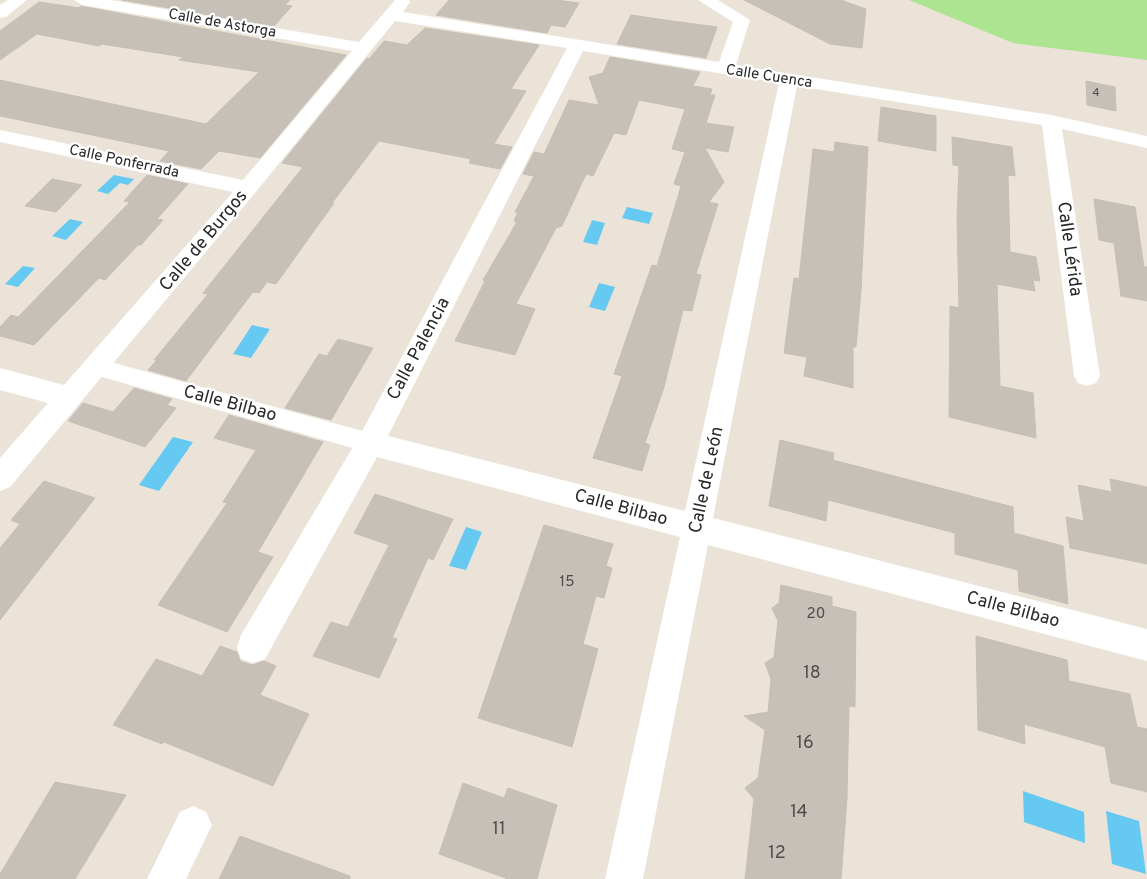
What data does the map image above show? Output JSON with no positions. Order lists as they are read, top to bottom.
{
  "streets": {
    "street": [
      "Calle de Astorga",
      "Calle Cuenca",
      "Calle Ponferrada",
      "Calle de Burgos",
      "Calle Lérida",
      "Calle Palencia",
      "Calle Bilbao",
      "Calle de León"
    ]
  },
  "crossings": [
    ["Calle de Astorga", "Calle de Burgos"],
    ["Calle Cuenca", "Calle de Burgos"],
    ["Calle Cuenca", "Calle Lérida"],
    ["Calle Cuenca", "Calle Palencia"],
    ["Calle Cuenca", "Calle de León"],
    ["Calle Ponferrada", "Calle de Burgos"],
    ["Calle de Burgos", "Calle Bilbao"],
    ["Calle Palencia", "Calle Bilbao"],
    ["Calle Bilbao", "Calle de León"]
  ],
  "house_numbers": [
    "4",
    "15",
    "20",
    "18",
    "16",
    "14",
    "11",
    "12"
  ]
}
